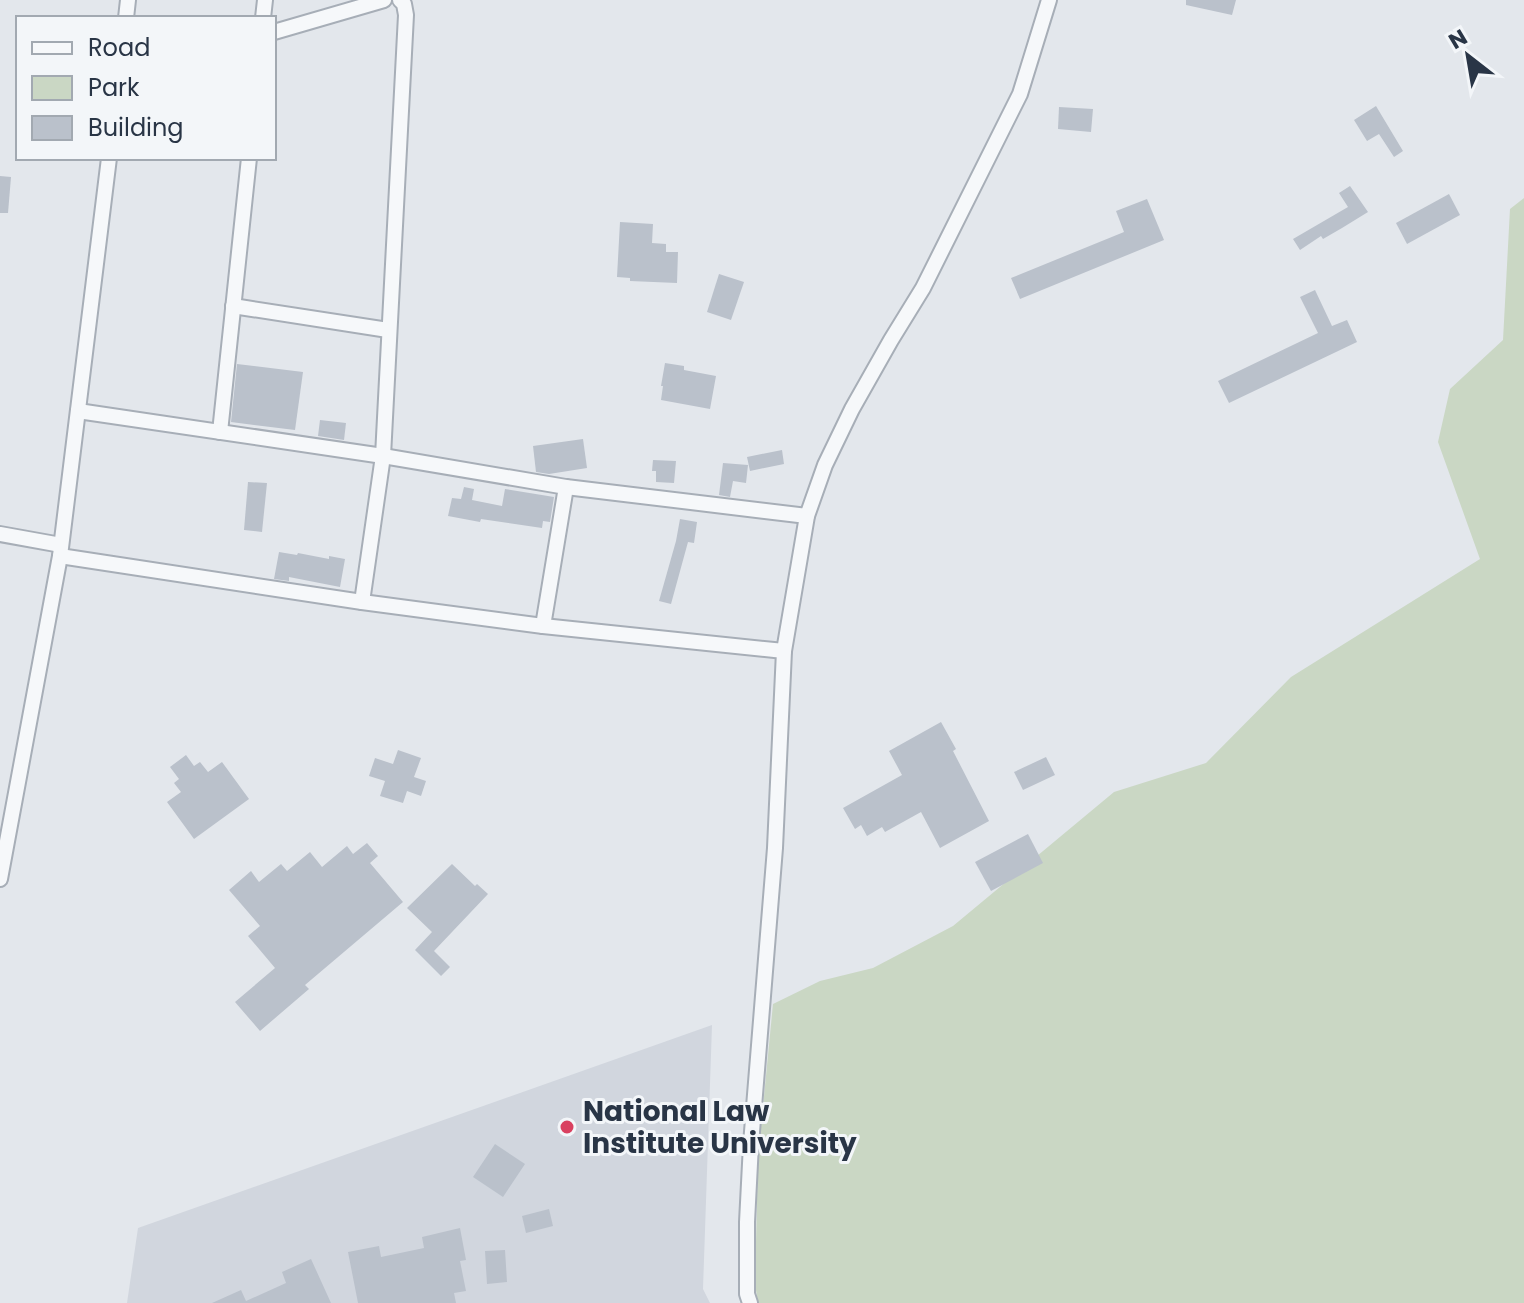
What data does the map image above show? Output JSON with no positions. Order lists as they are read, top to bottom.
{
  "places": ["National Law Institute University"],
  "legend": ["Road", "Park", "Building"],
  "north": "top left"
}
